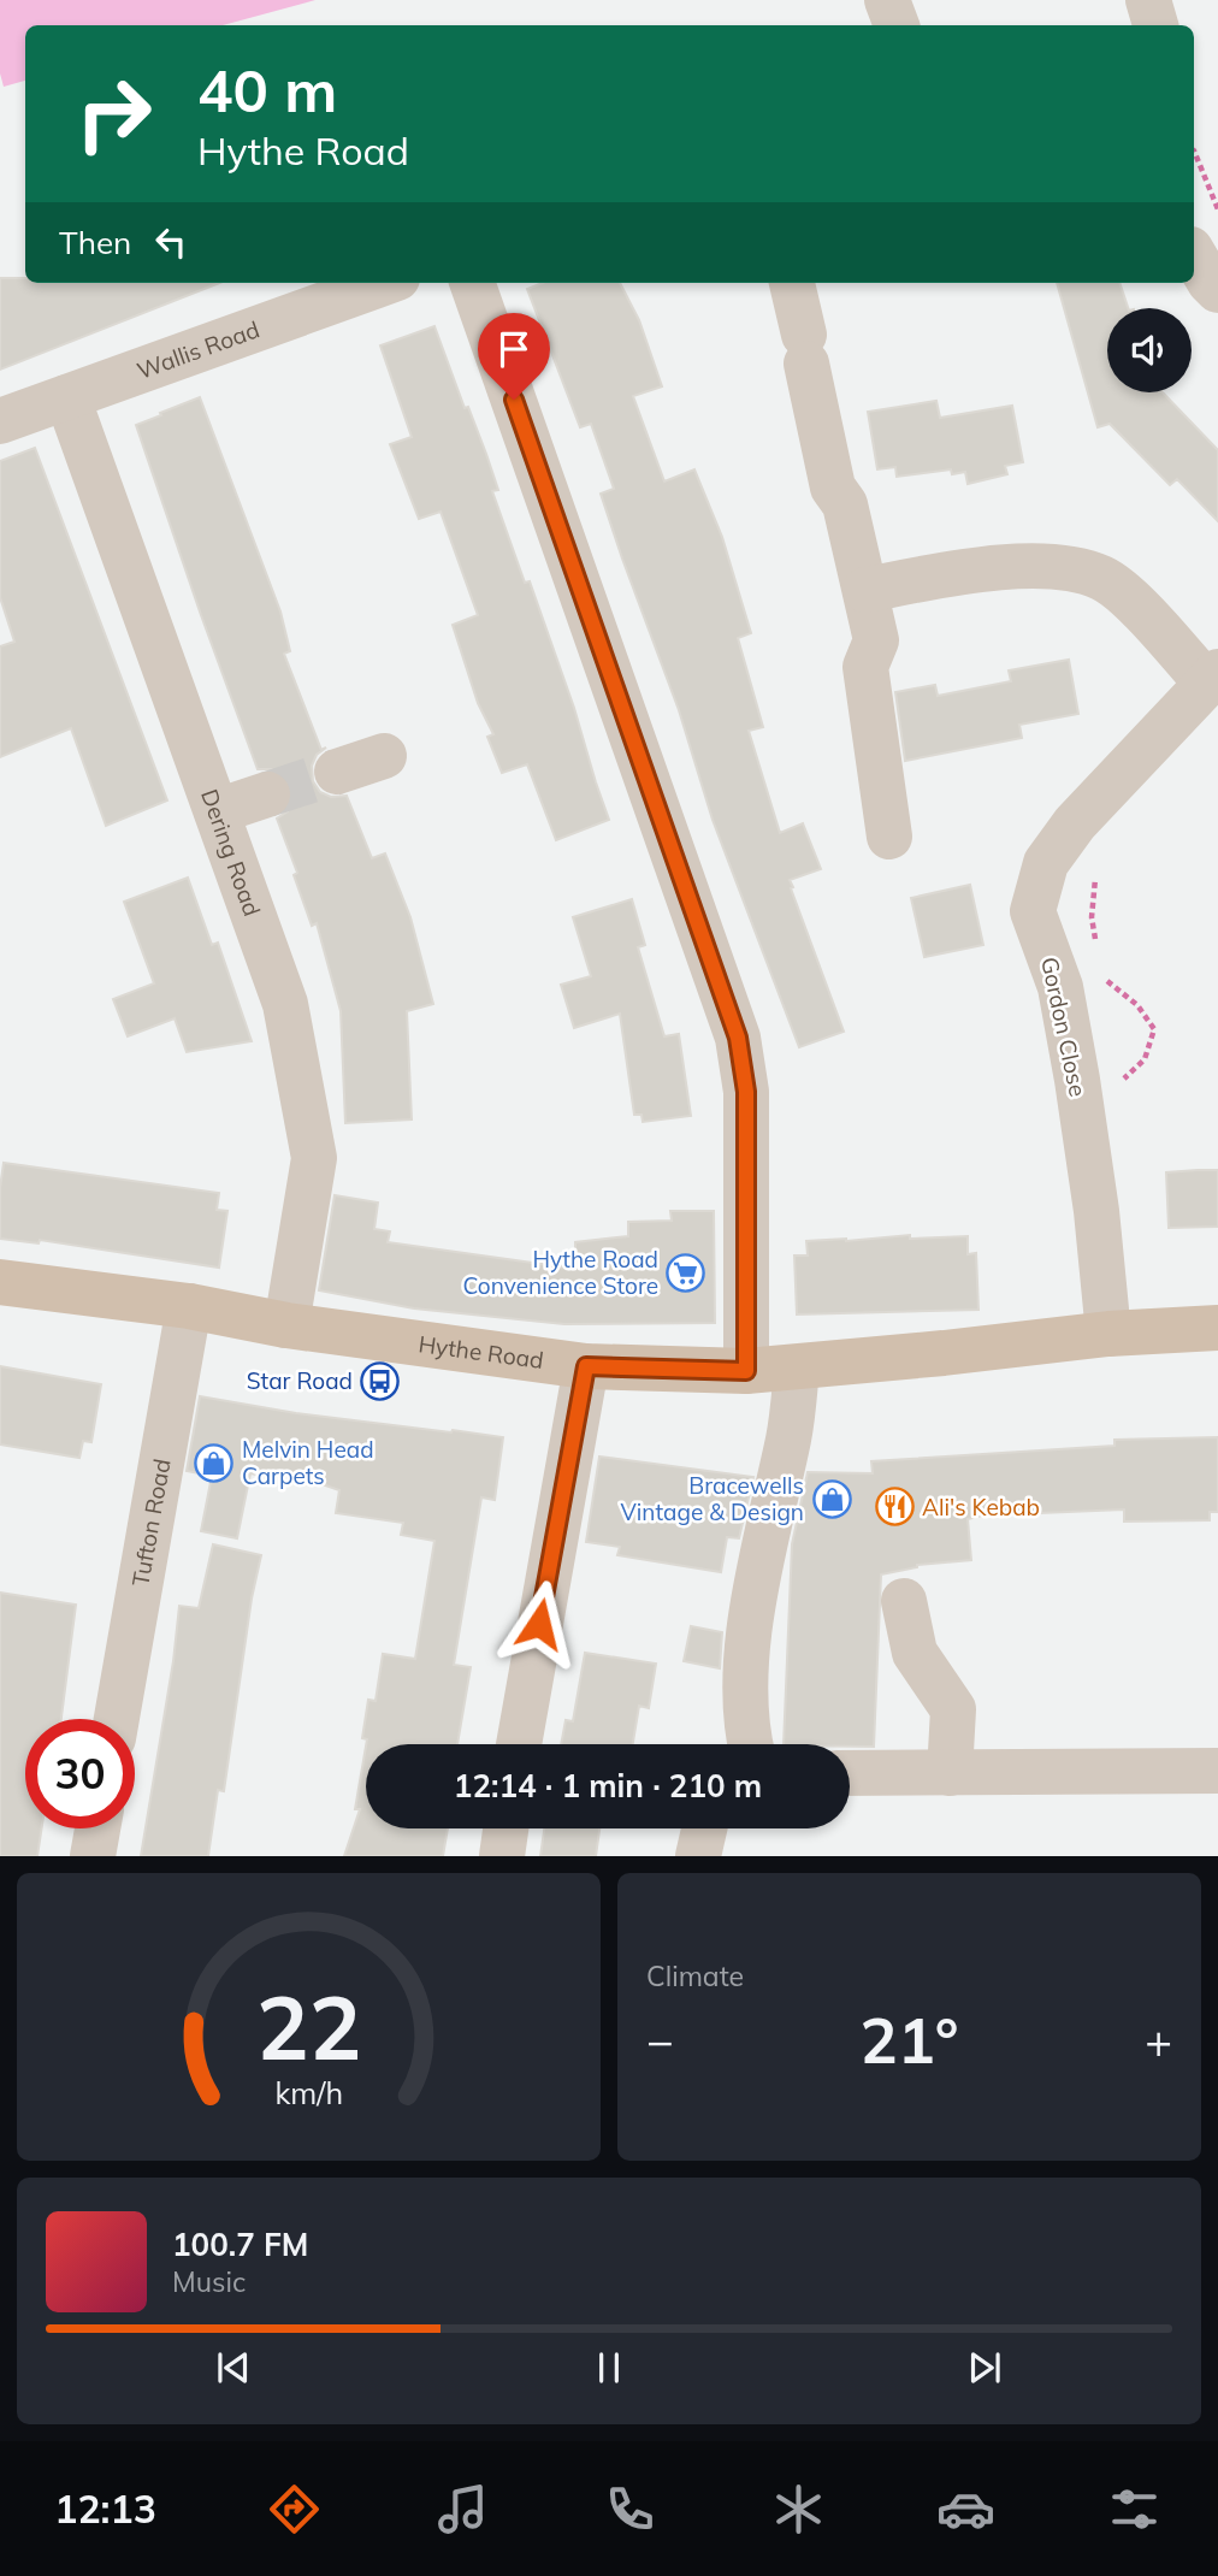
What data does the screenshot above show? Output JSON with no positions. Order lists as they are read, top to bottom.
{
  "streets": {
    "main road": ["Hythe Road"],
    "street": [
      "Wallis Road",
      "Dering Road",
      "Gordon Close",
      "Tufton Road"
    ]
  },
  "crossings": [
    ["Wallis Road", "Dering Road"],
    ["Dering Road", "Hythe Road"],
    ["Gordon Close", "Hythe Road"],
    ["Hythe Road", "Tufton Road"]
  ],
  "places": {
    "supermarket": ["Hythe Road Convenience Store"],
    "bus stop": ["Star Road"],
    "shop": ["Melvin Head Carpets", "Bracewells Vintage & Design"],
    "restaurant": ["Ali's Kebab"]
  },
  "page": {
    "turn": ["40 m", "Hythe Road"],
    "then": "Then",
    "limit": "30",
    "trip": "12:14 · 1 min · 210 m",
    "tile": "Climate",
    "heat": ["−", "21°", "+"],
    "song": ["100.7 FM", "Music"],
    "tabs": "12:13",
    "gauge": ["22", "km/h"]
  }
}
